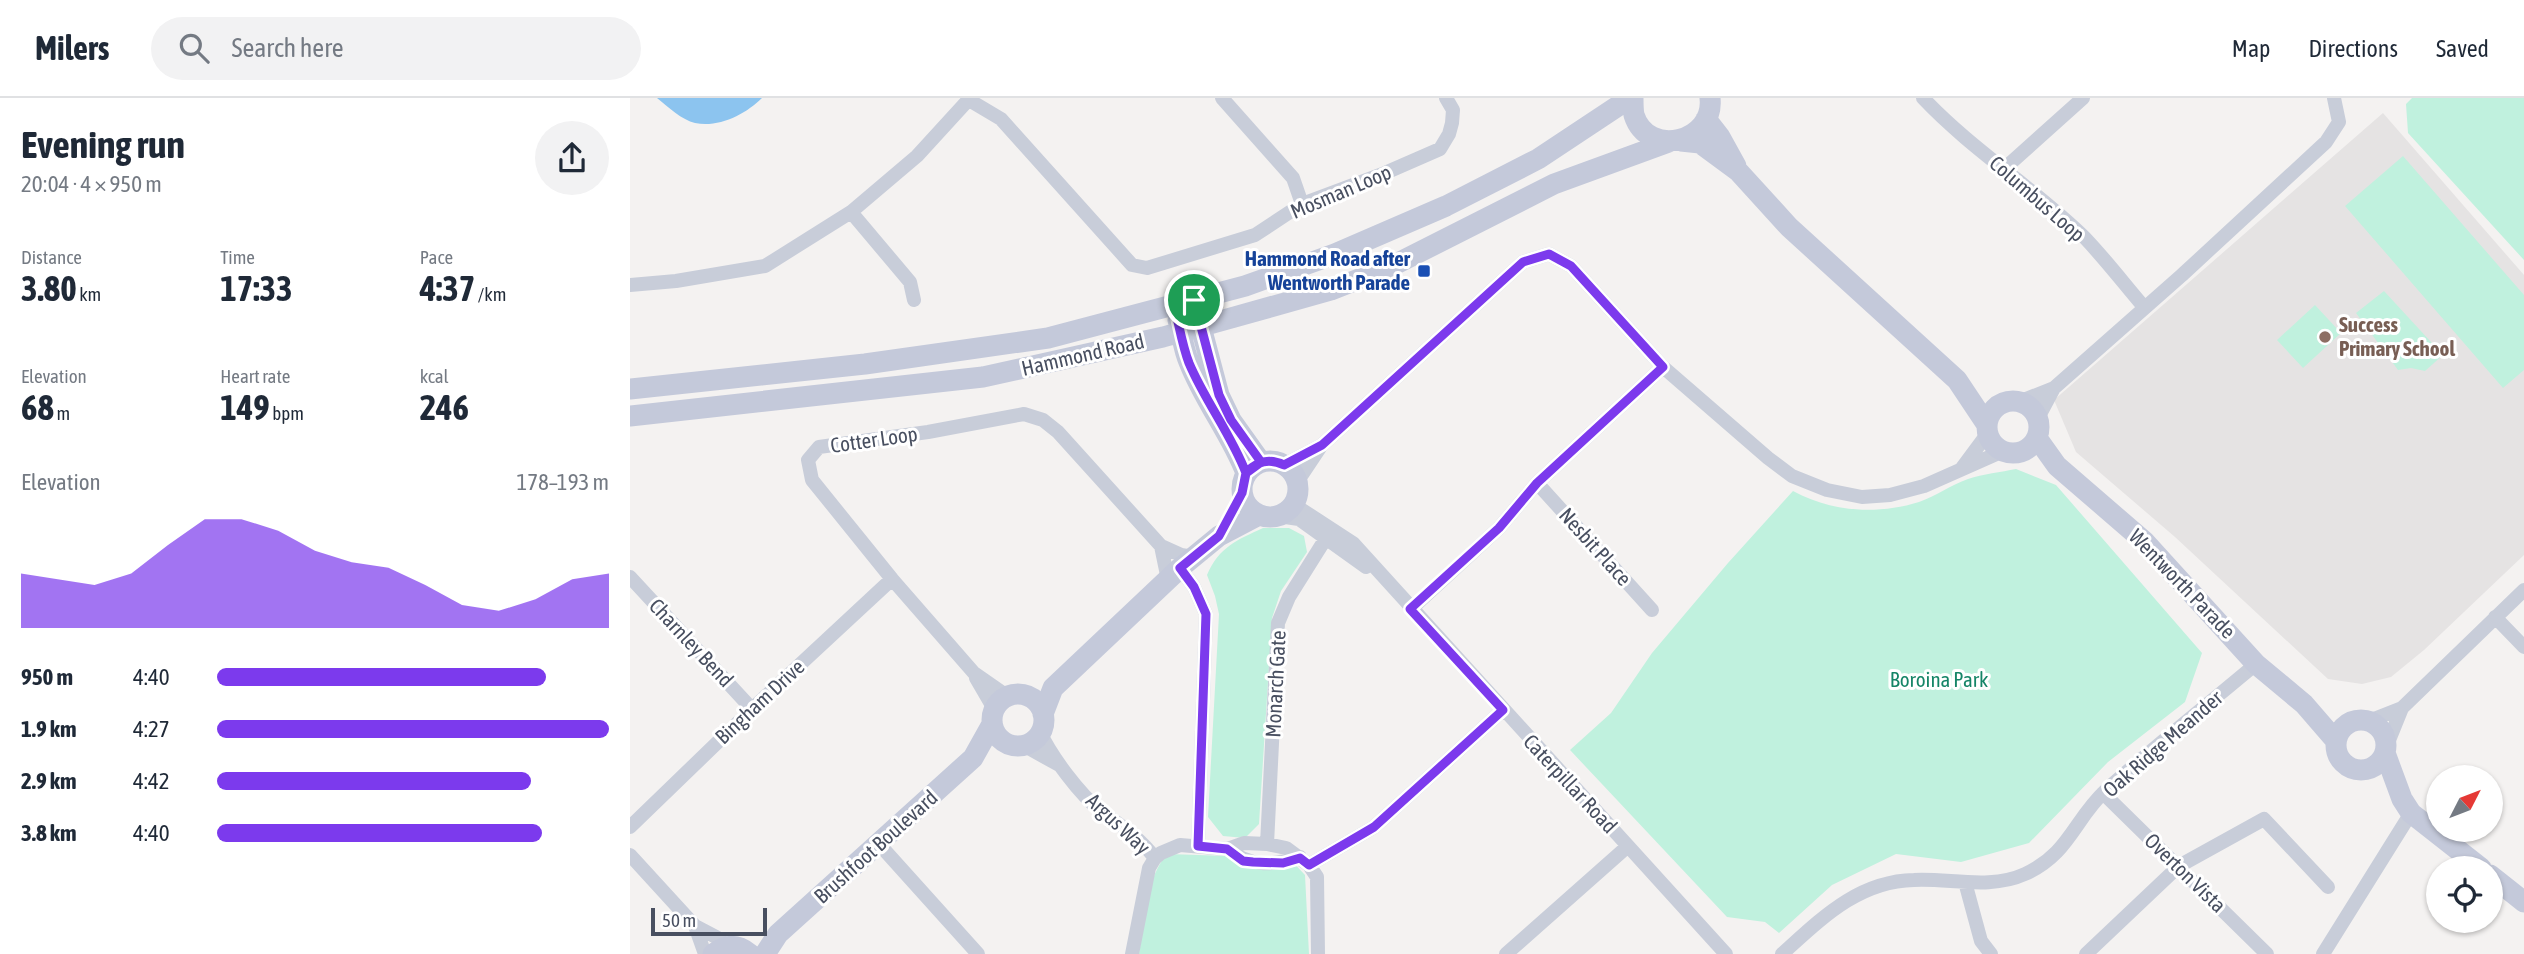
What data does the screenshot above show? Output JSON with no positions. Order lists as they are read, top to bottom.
{
  "streets": {
    "street": [
      "Mosman Loop",
      "Columbus Loop",
      "Hammond Road",
      "Cotter Loop",
      "Nesbit Place",
      "Wentworth Parade",
      "Charnley Bend",
      "Monarch Gate",
      "Bingham Drive",
      "Oak Ridge Meander",
      "Caterpillar Road",
      "Argus Way",
      "Brushfoot Boulevard",
      "Overton Vista"
    ]
  },
  "crossings": [
    ["Cotter Loop", "Bingham Drive"],
    ["Cotter Loop", "Brushfoot Boulevard"],
    ["Wentworth Parade", "Oak Ridge Meander"],
    ["Charnley Bend", "Bingham Drive"],
    ["Monarch Gate", "Caterpillar Road"],
    ["Monarch Gate", "Argus Way"],
    ["Oak Ridge Meander", "Overton Vista"],
    ["Argus Way", "Brushfoot Boulevard"]
  ],
  "parks": ["Boroina Park"],
  "places": {
    "transit": ["Hammond Road after Wentworth Parade"],
    "other": ["Success Primary School"]
  },
  "scale_bar": "50 m",
  "north": "top right",
  "page": {
    "header": "Milers",
    "search": "Search here",
    "nav": ["Map", "Directions", "Saved"],
    "heading": ["Evening run", "20:04 · 4 × 950 m"],
    "stats": [
      ["Distance", "3.80 km"],
      ["Time", "17:33"],
      ["Pace", "4:37 /km"],
      ["Elevation", "68 m"],
      ["Heart rate", "149 bpm"],
      ["kcal", "246"]
    ],
    "chart": ["Elevation", "178–193 m"],
    "list": [
      {
        "name": "950 m",
        "note": "4:40"
      },
      {
        "name": "1.9 km",
        "note": "4:27"
      },
      {
        "name": "2.9 km",
        "note": "4:42"
      },
      {
        "name": "3.8 km",
        "note": "4:40"
      }
    ],
    "scale": "50 m"
  }
}
